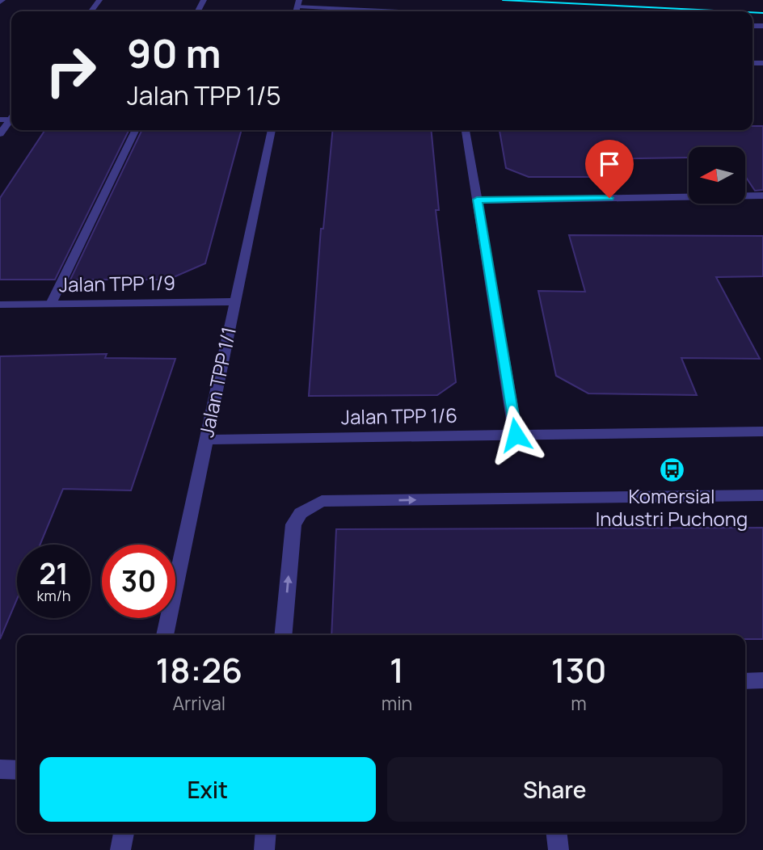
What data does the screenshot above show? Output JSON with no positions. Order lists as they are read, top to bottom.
{
  "streets": {
    "street": ["Jalan TPP 1/9", "Jalan TPP 1/1", "Jalan TPP 1/6"]
  },
  "crossings": [
    ["Jalan TPP 1/9", "Jalan TPP 1/1"],
    ["Jalan TPP 1/1", "Jalan TPP 1/6"]
  ],
  "places": {
    "bus stop": ["Komersial Industri Puchong"]
  },
  "north": "left",
  "page": {
    "turn": ["90 m", "Jalan TPP 1/5"],
    "speed": "21 km/h",
    "limit": "30",
    "eta": [
      "18:26",
      "Arrival",
      "1",
      "min",
      "130",
      "m"
    ],
    "buttons": ["Exit", "Share"]
  }
}
